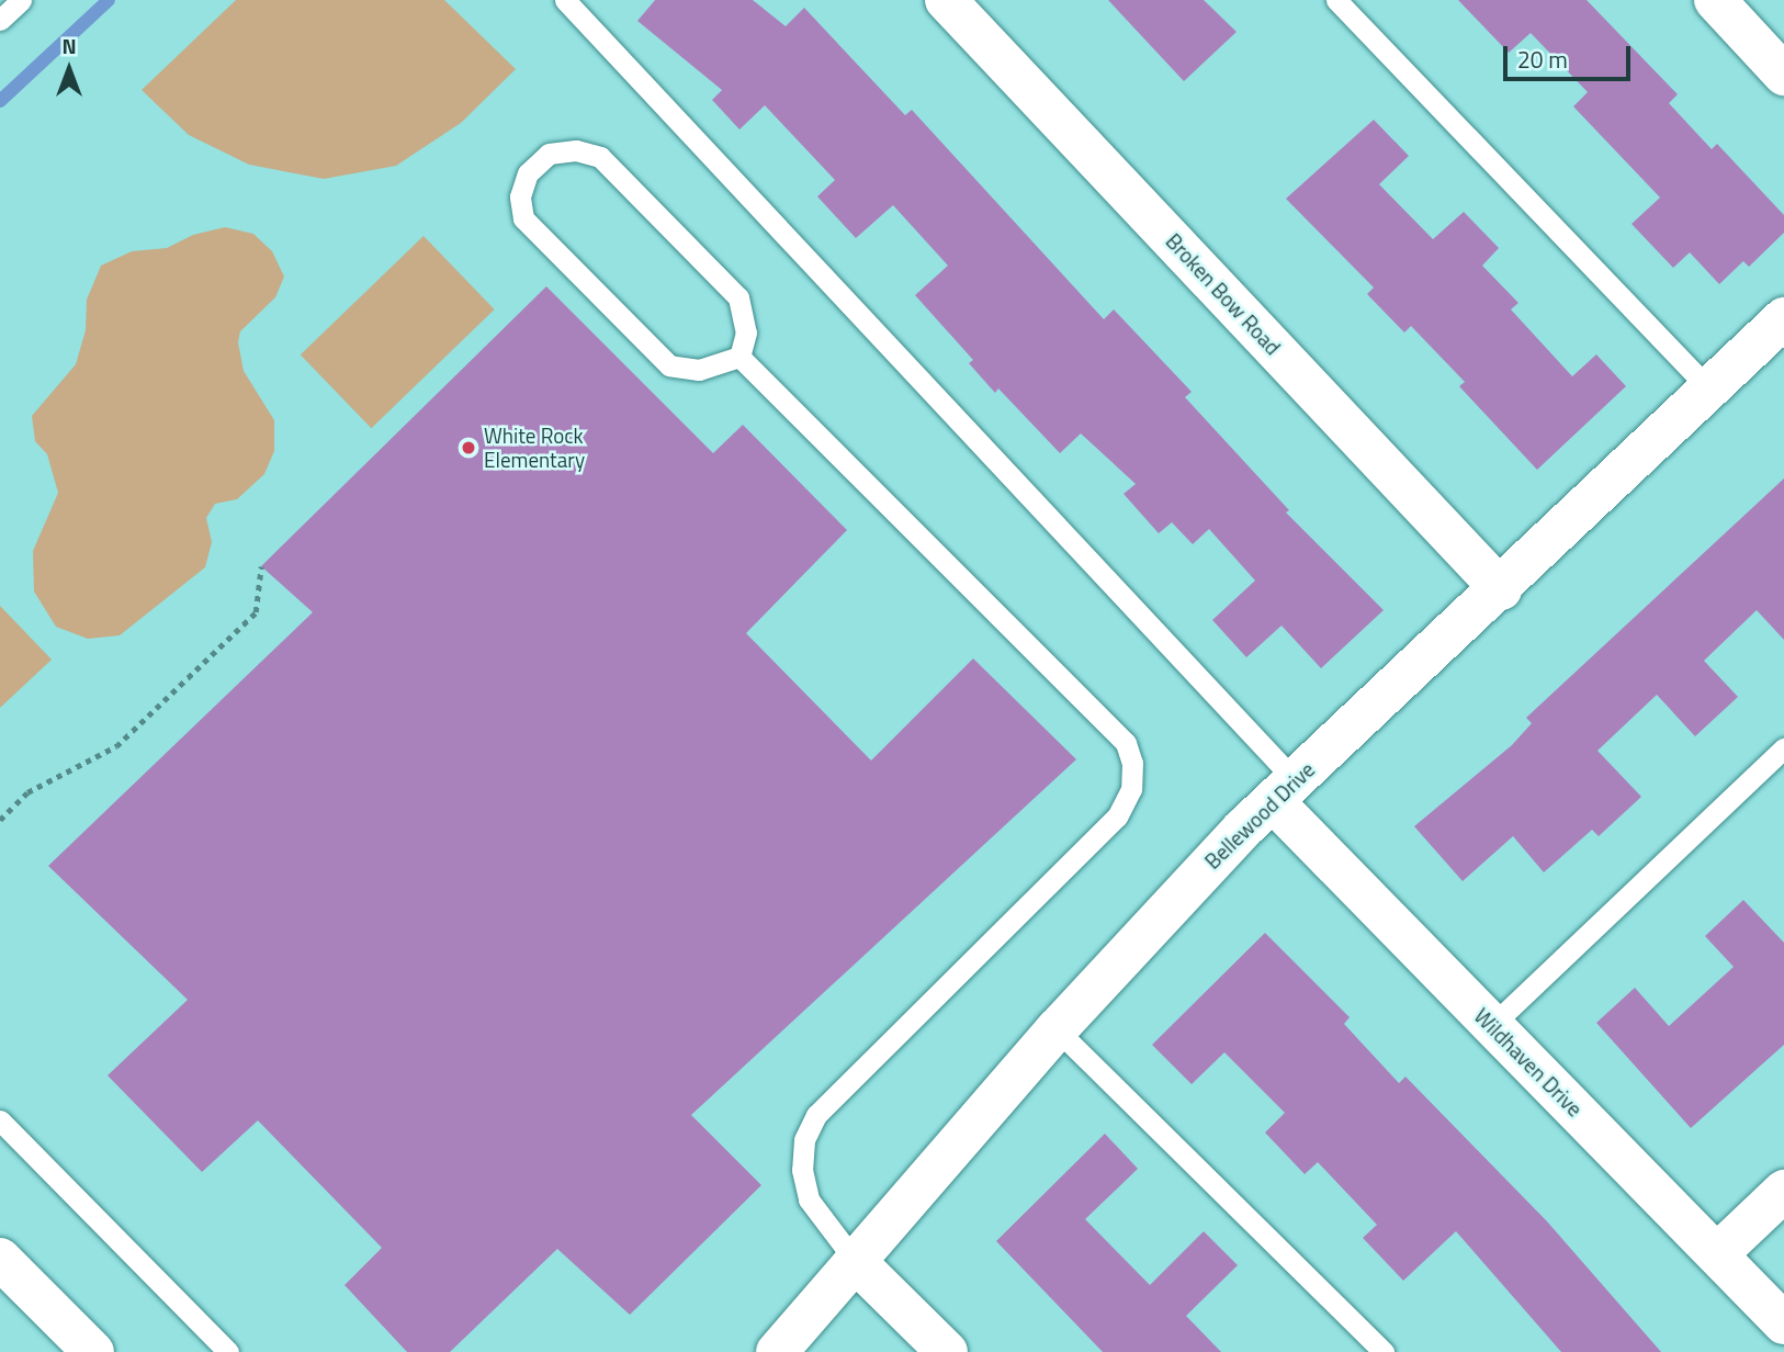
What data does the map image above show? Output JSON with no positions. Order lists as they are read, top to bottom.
{
  "streets": {
    "street": ["Broken Bow Road", "Bellewood Drive", "Wildhaven Drive"]
  },
  "crossings": [
    ["Broken Bow Road", "Bellewood Drive"],
    ["Bellewood Drive", "Wildhaven Drive"]
  ],
  "places": ["White Rock Elementary"],
  "scale_bar": "20 m",
  "north": "top"
}
